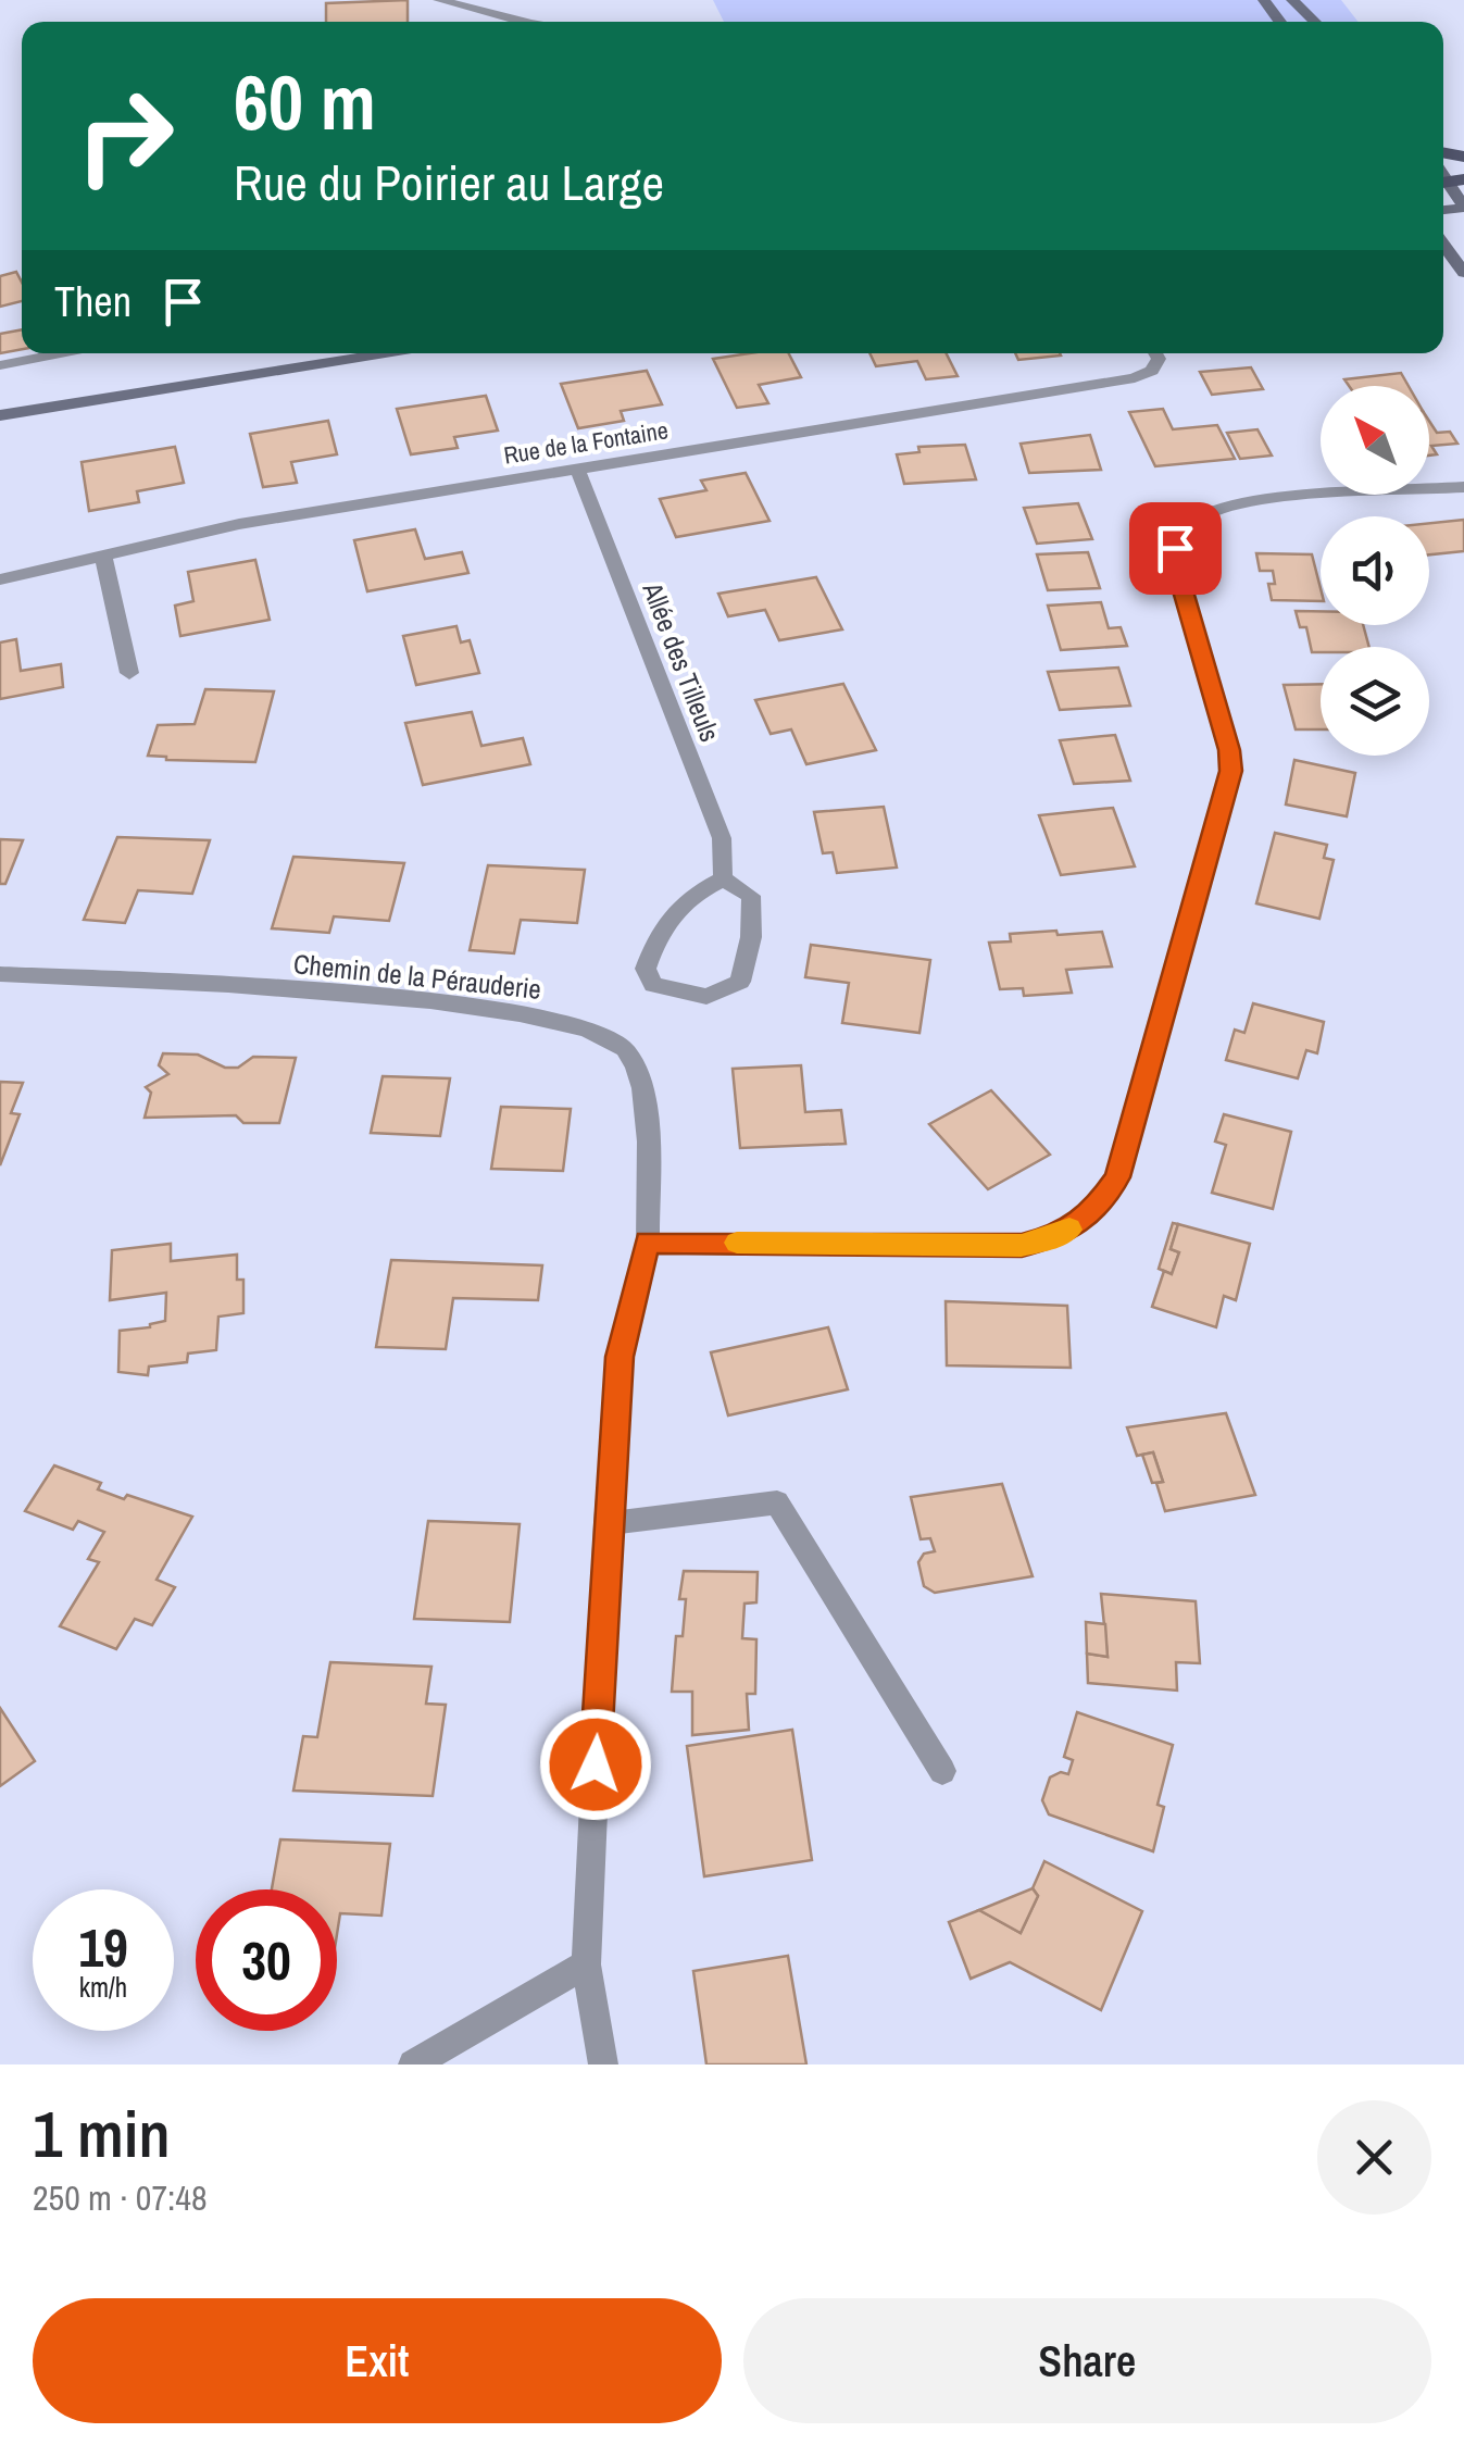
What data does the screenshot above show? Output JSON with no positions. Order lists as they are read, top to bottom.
{
  "streets": {
    "street": ["Rue de la Fontaine", "Allée des Tilleuls", "Chemin de la Pérauderie"]
  },
  "crossings": [
    ["Rue de la Fontaine", "Allée des Tilleuls"]
  ],
  "north": "top left",
  "page": {
    "turn": ["60 m", "Rue du Poirier au Large"],
    "then": "Then",
    "speed": "19 km/h",
    "limit": "30",
    "heading": ["1 min", "250 m · 07:48"],
    "buttons": ["Exit", "Share"]
  }
}
